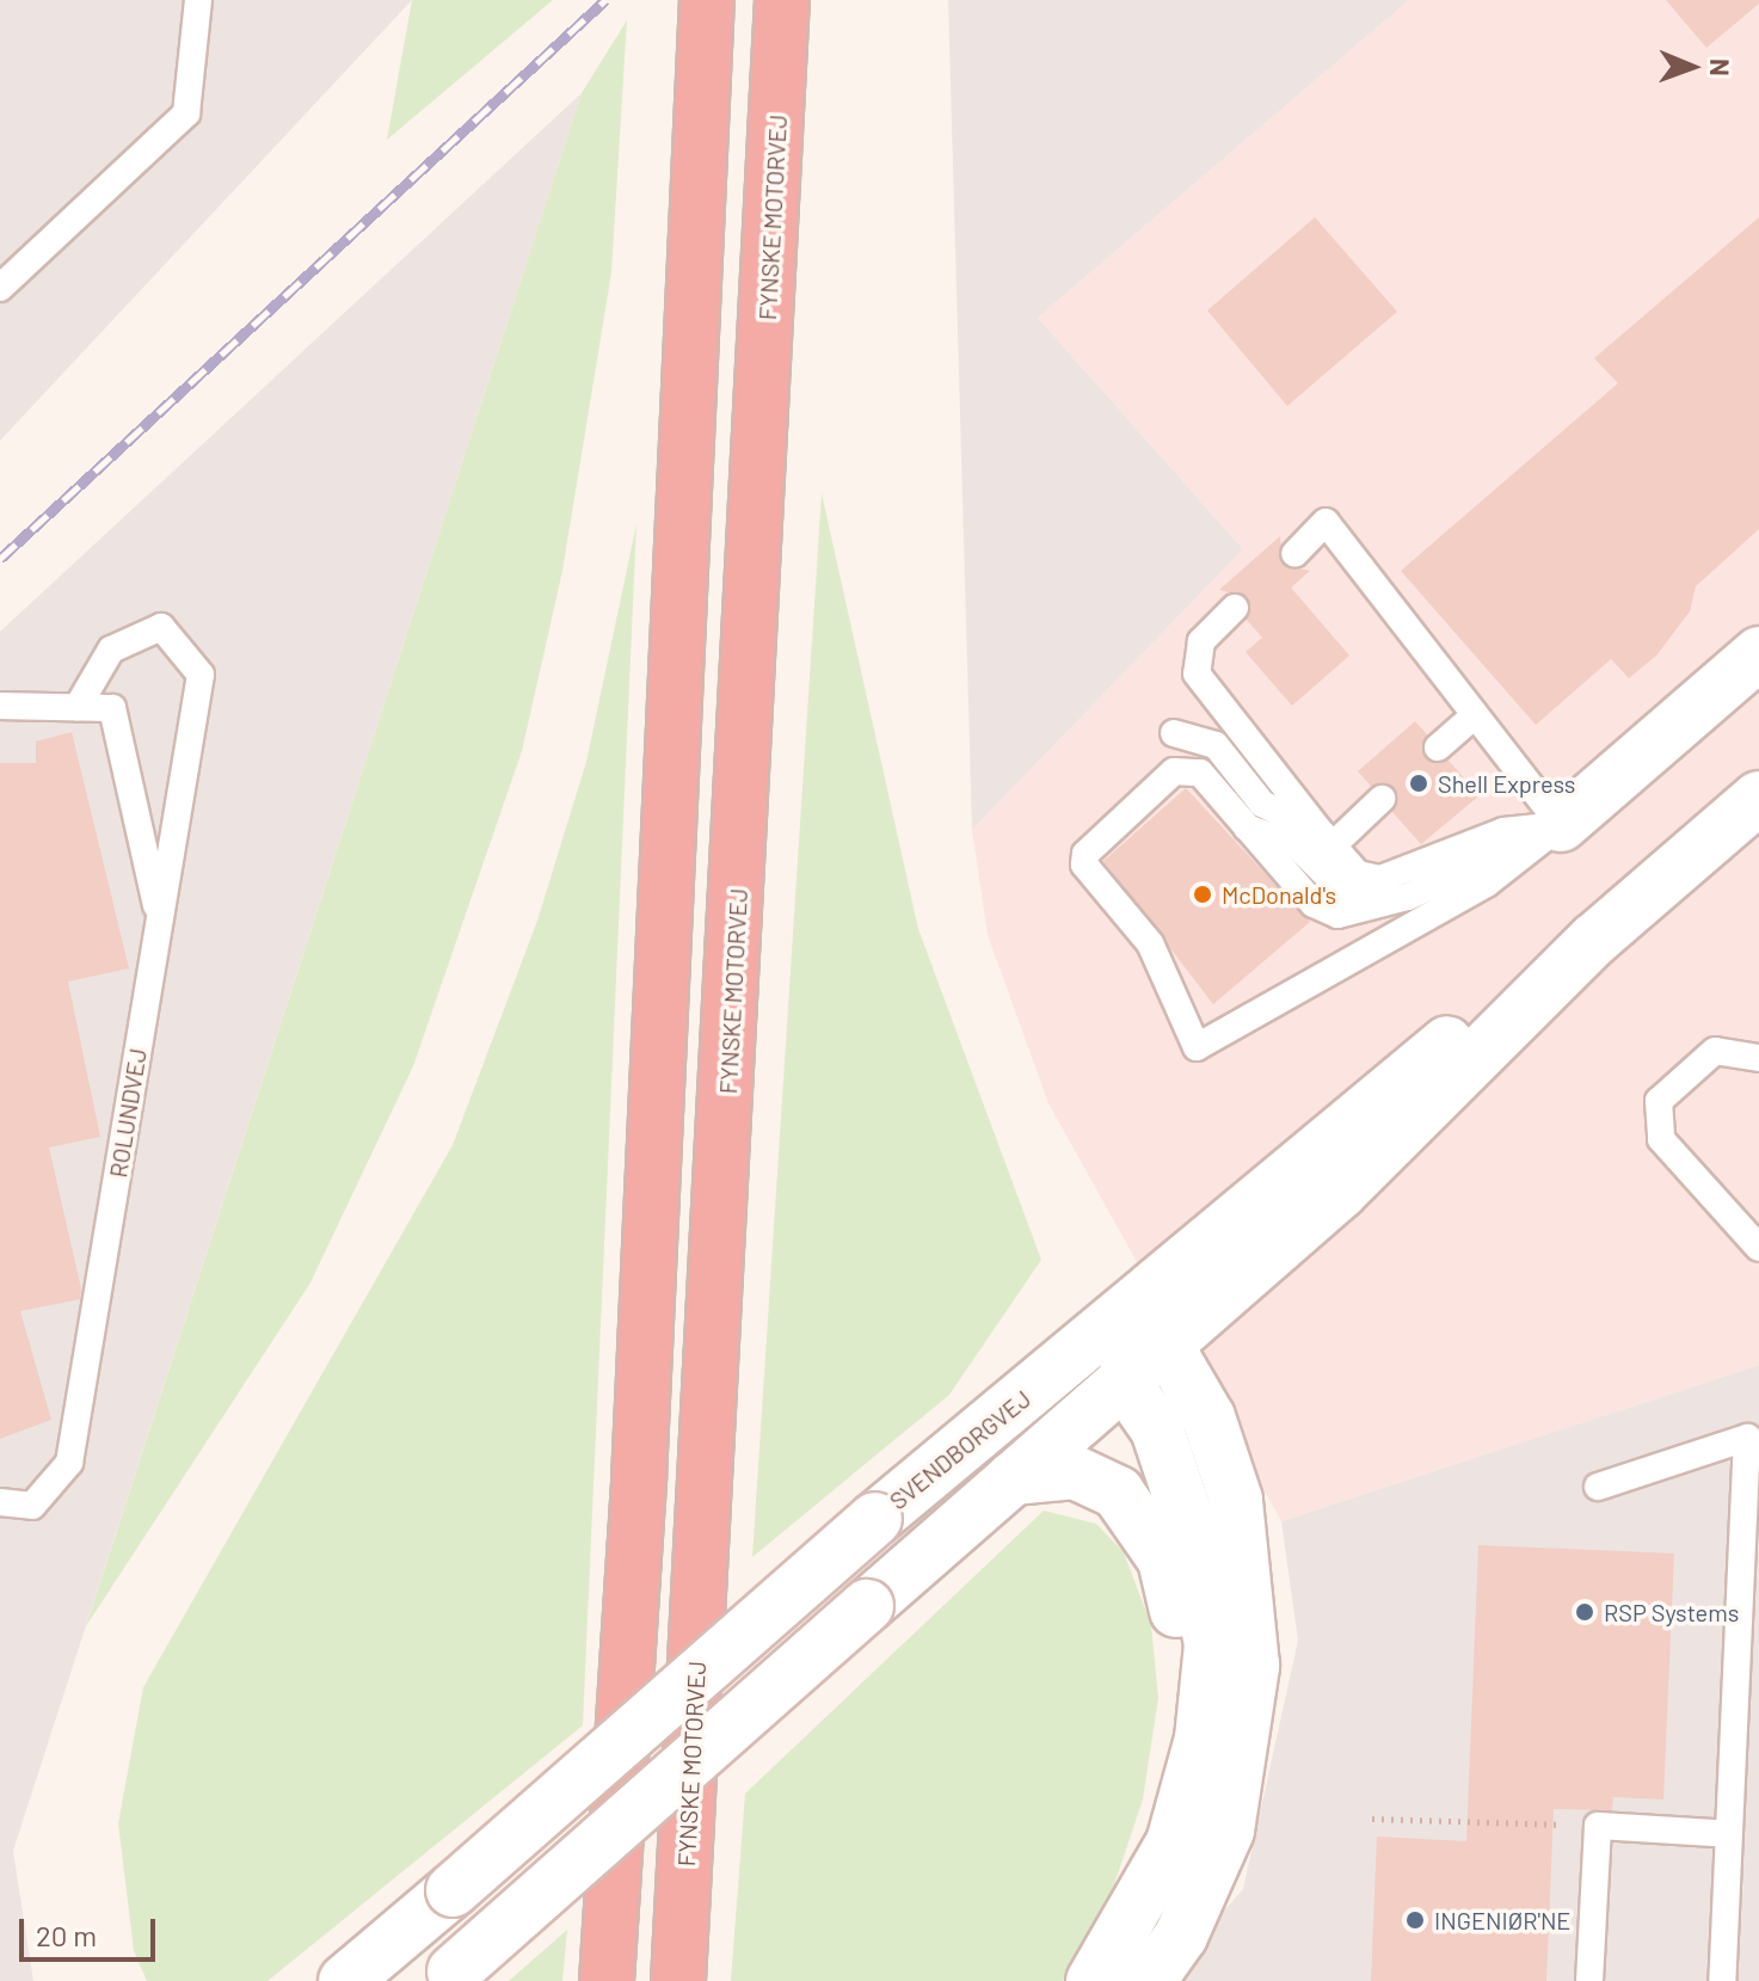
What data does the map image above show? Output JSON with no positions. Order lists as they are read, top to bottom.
{
  "streets": {
    "highway": ["FYNSKE MOTORVEJ"],
    "main road": ["SVENDBORGVEJ"],
    "lane": ["ROLUNDVEJ"]
  },
  "places": [
    "Shell Express",
    "McDonald's",
    "RSP Systems",
    "INGENIØR'NE"
  ],
  "scale_bar": "20 m",
  "north": "right"
}
